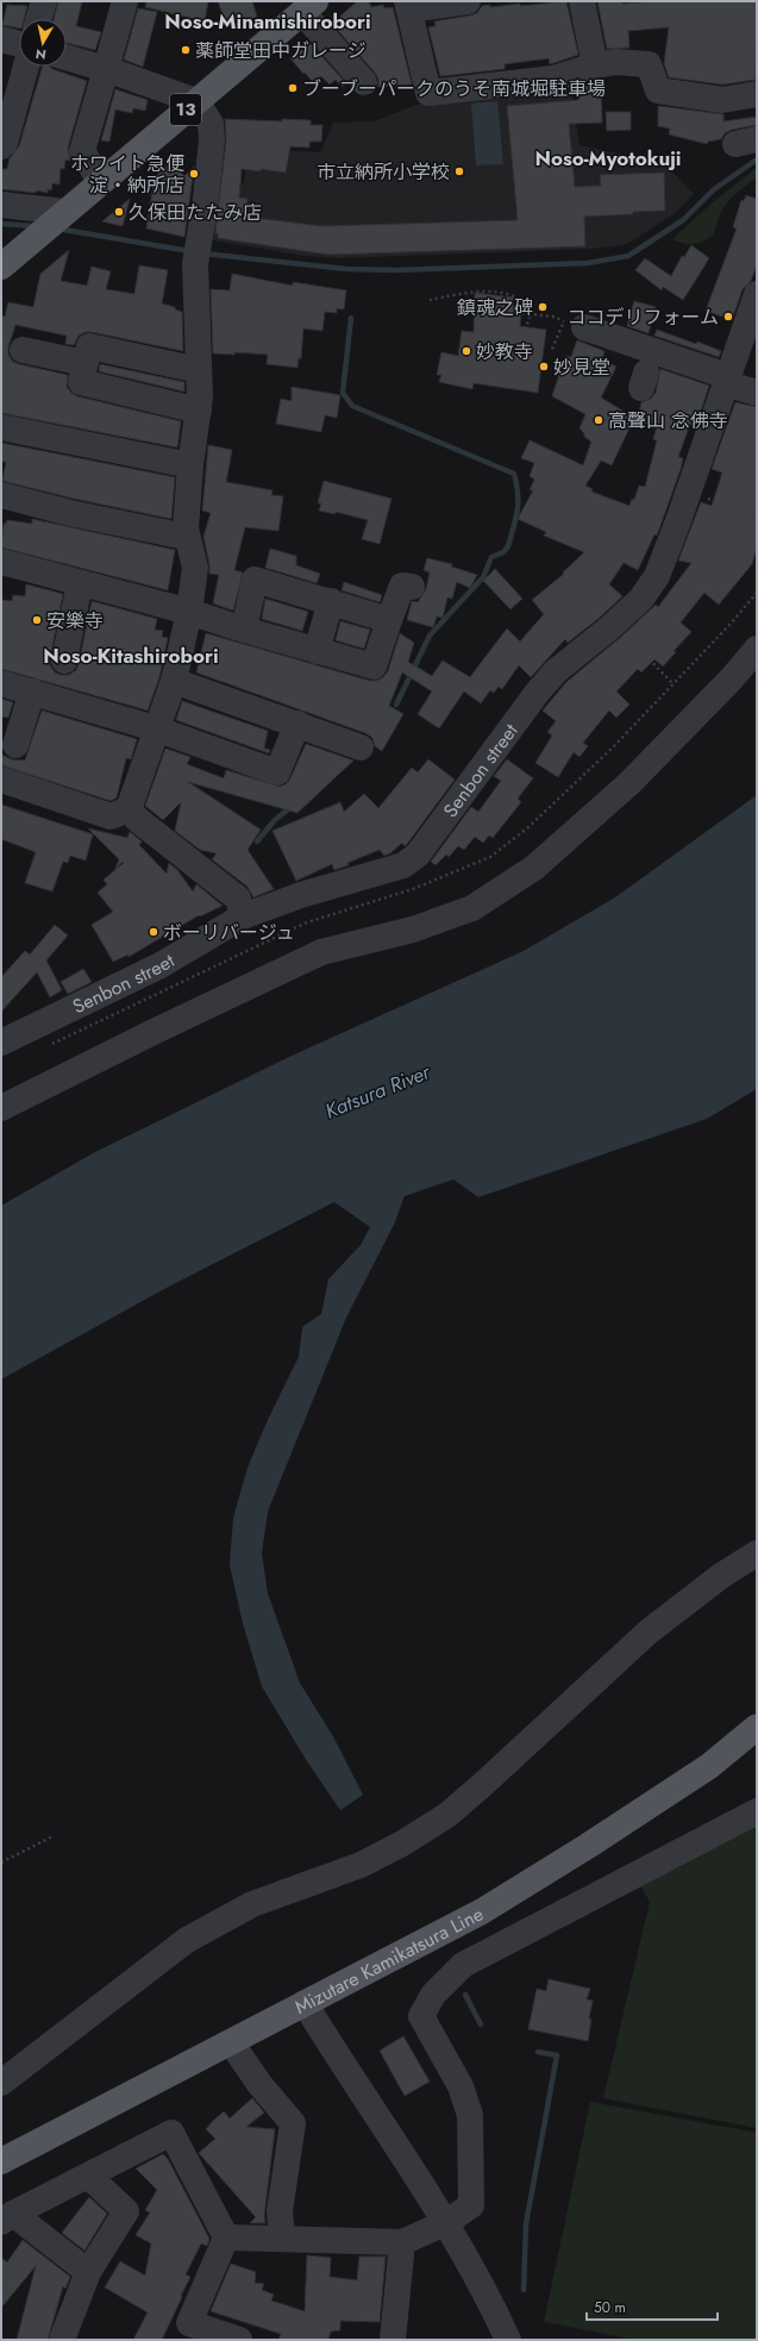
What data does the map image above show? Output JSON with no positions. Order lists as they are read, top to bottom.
{
  "streets": {
    "main road": ["13", "Mizutare Kamikatsura Line"],
    "street": ["Senbon street"]
  },
  "districts": ["Noso-Minamishirobori", "Noso-Myotokuji", "Noso-Kitashirobori"],
  "water": ["Katsura River"],
  "places": [
    "薬師堂田中ガレージ",
    "ブーブーパークのうそ南城堀駐車場",
    "市立納所小学校",
    "ホワイト急便 淀・納所店",
    "久保田たたみ店",
    "鎮魂之碑",
    "ココデリフォーム",
    "妙教寺",
    "妙見堂",
    "高聲山 念佛寺",
    "安樂寺",
    "ボーリバージュ"
  ],
  "scale_bar": "50 m",
  "north": "bottom"
}
